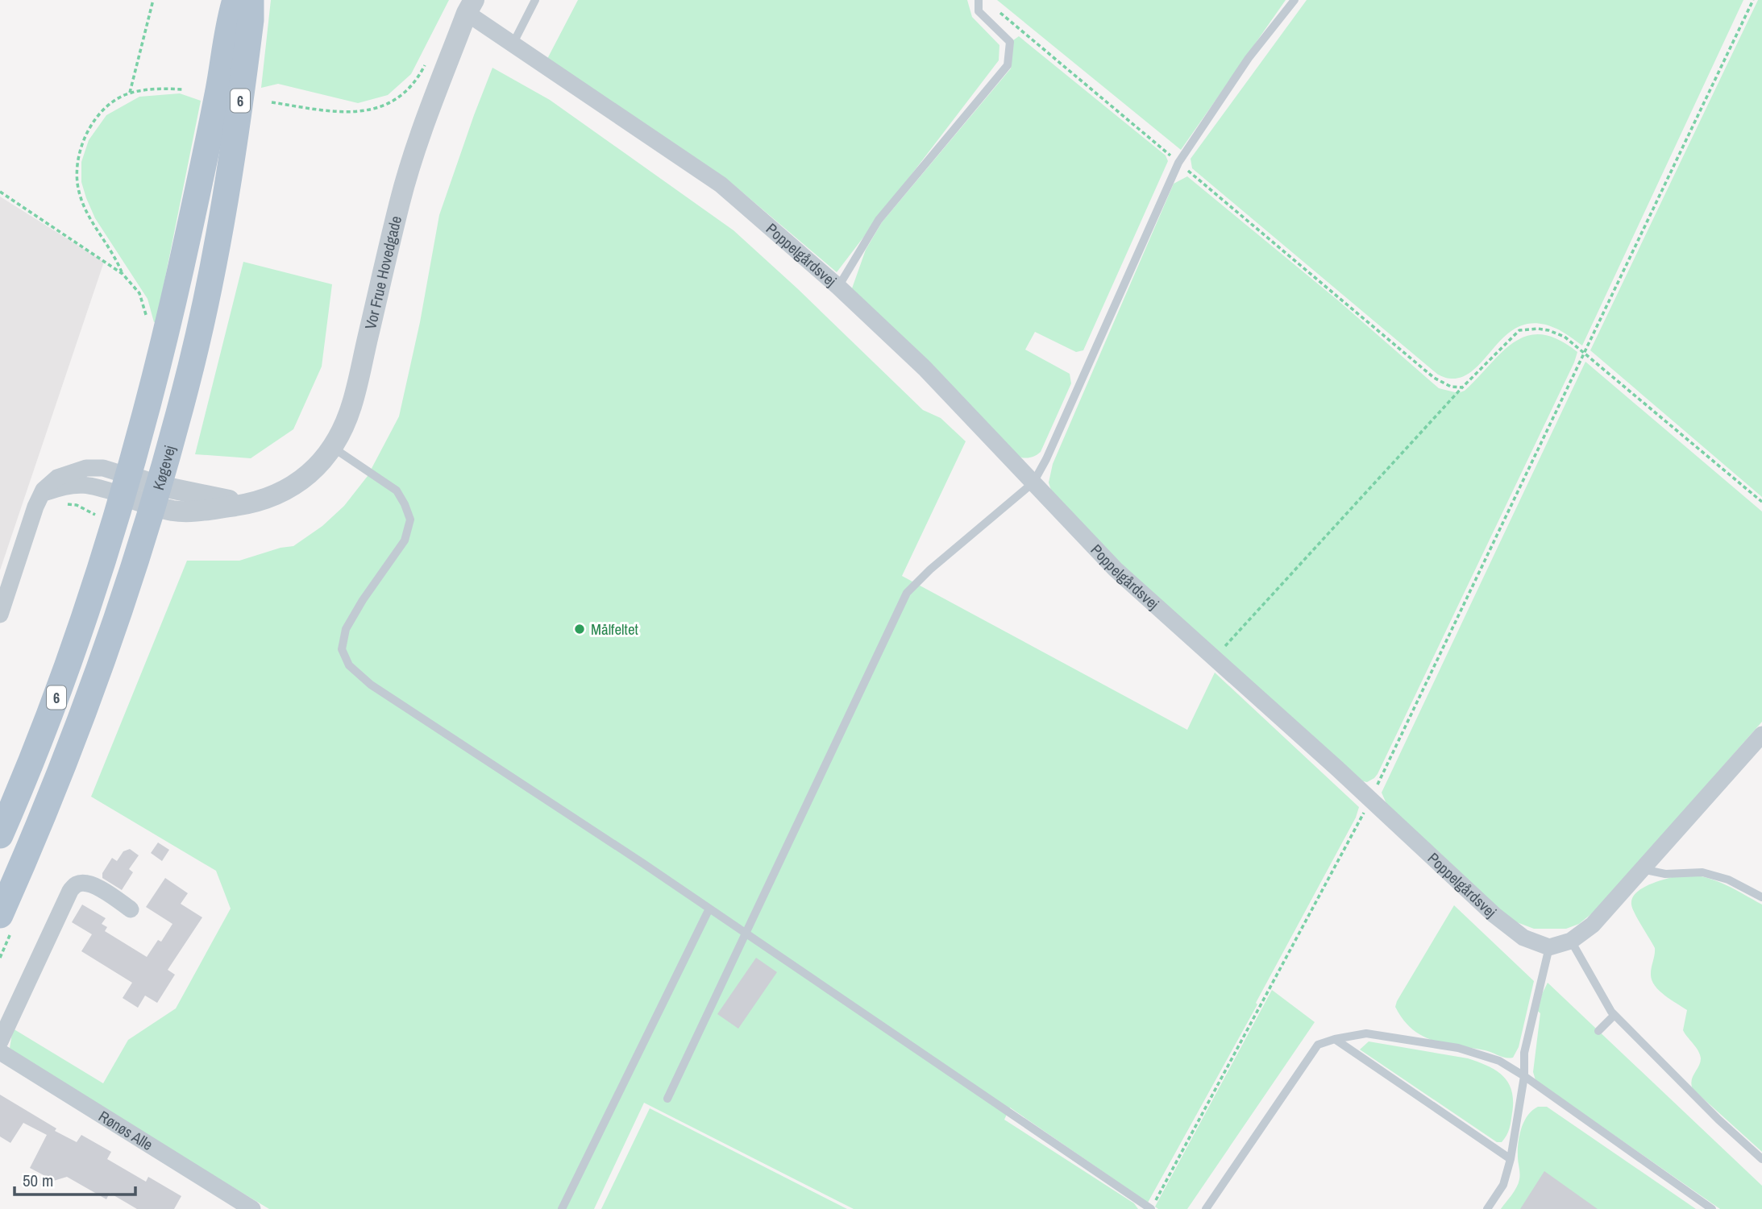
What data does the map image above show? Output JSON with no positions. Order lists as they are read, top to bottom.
{
  "streets": {
    "main road": ["6", "Køgevej"],
    "street": ["Poppelgårdsvej", "Vor Frue Hovedgade", "Rønøs Alle"]
  },
  "crossings": [
    ["Poppelgårdsvej", "Vor Frue Hovedgade"],
    ["Vor Frue Hovedgade", "Køgevej"]
  ],
  "places": ["Målfeltet"],
  "scale_bar": "50 m"
}
